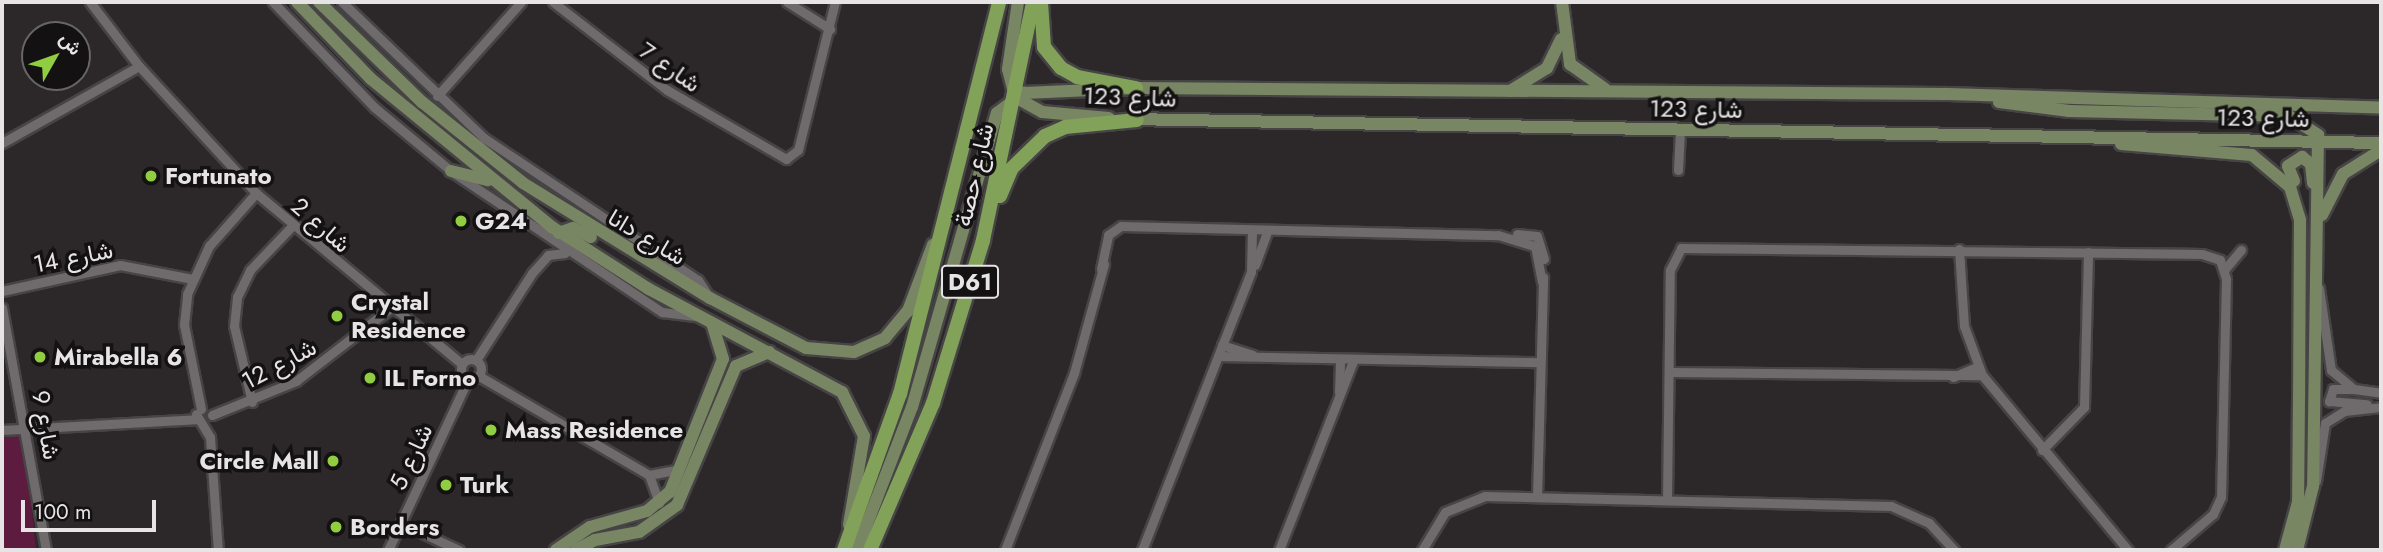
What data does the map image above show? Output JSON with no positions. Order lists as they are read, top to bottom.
{
  "streets": {
    "main road": ["شارع حصة", "D61"],
    "street": [
      "شارع 7",
      "شارع 123",
      "شارع 2",
      "شارع دانا",
      "شارع 14",
      "شارع 12",
      "شارع 9",
      "شارع 5"
    ]
  },
  "crossings": [
    ["شارع 123", "شارع حصة"],
    ["شارع حصة", "شارع دانا"],
    ["شارع 2", "شارع 12"]
  ],
  "places": [
    "Fortunato",
    "G24",
    "Crystal Residence",
    "Mirabella 6",
    "IL Forno",
    "Mass Residence",
    "Circle Mall",
    "Turk",
    "Borders"
  ],
  "scale_bar": "100 m",
  "north": "top right"
}
